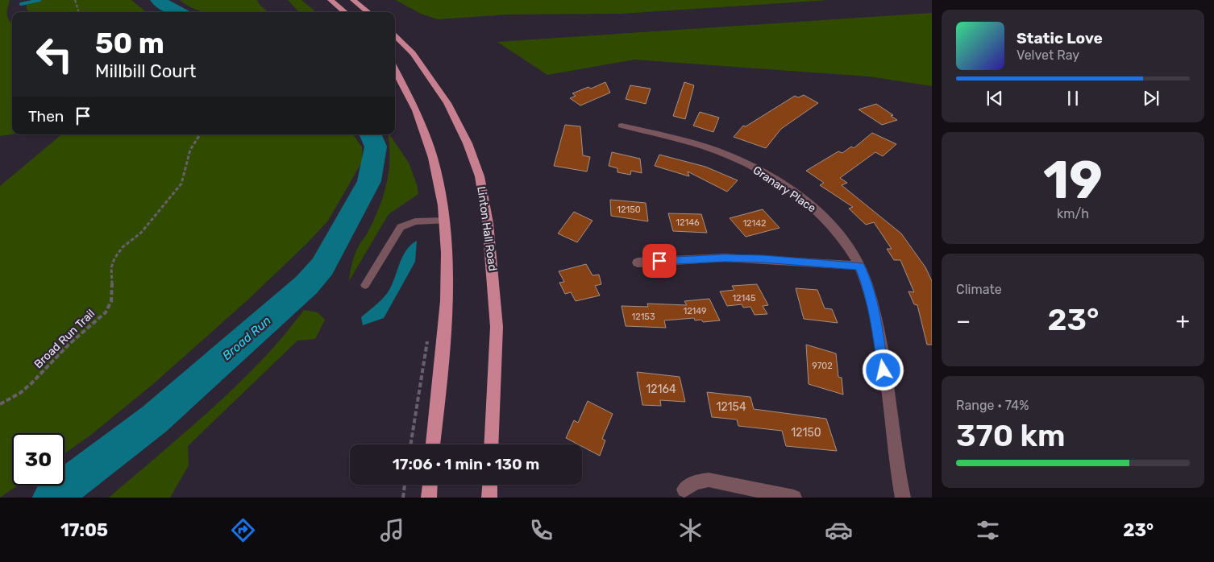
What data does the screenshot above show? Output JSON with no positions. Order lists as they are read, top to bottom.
{
  "streets": {
    "main road": ["Linton Hall Road"],
    "street": ["Granary Place"],
    "path": ["Broad Run Trail"]
  },
  "water": ["Broad Run"],
  "house_numbers": [
    "12150",
    "12146",
    "12142",
    "12145",
    "12149",
    "12153",
    "9702",
    "12164",
    "12154",
    "12150"
  ],
  "page": {
    "turn": ["50 m", "Millbill Court"],
    "song": ["Static Love", "Velvet Ray"],
    "then": "Then",
    "tile": [
      ["19", "km/h"],
      "Climate",
      ["Range · 74%", "370 km"]
    ],
    "heat": ["−", "23°", "+"],
    "limit": "30",
    "trip": "17:06 · 1 min · 130 m",
    "tabs": ["17:05", "23°"]
  }
}
